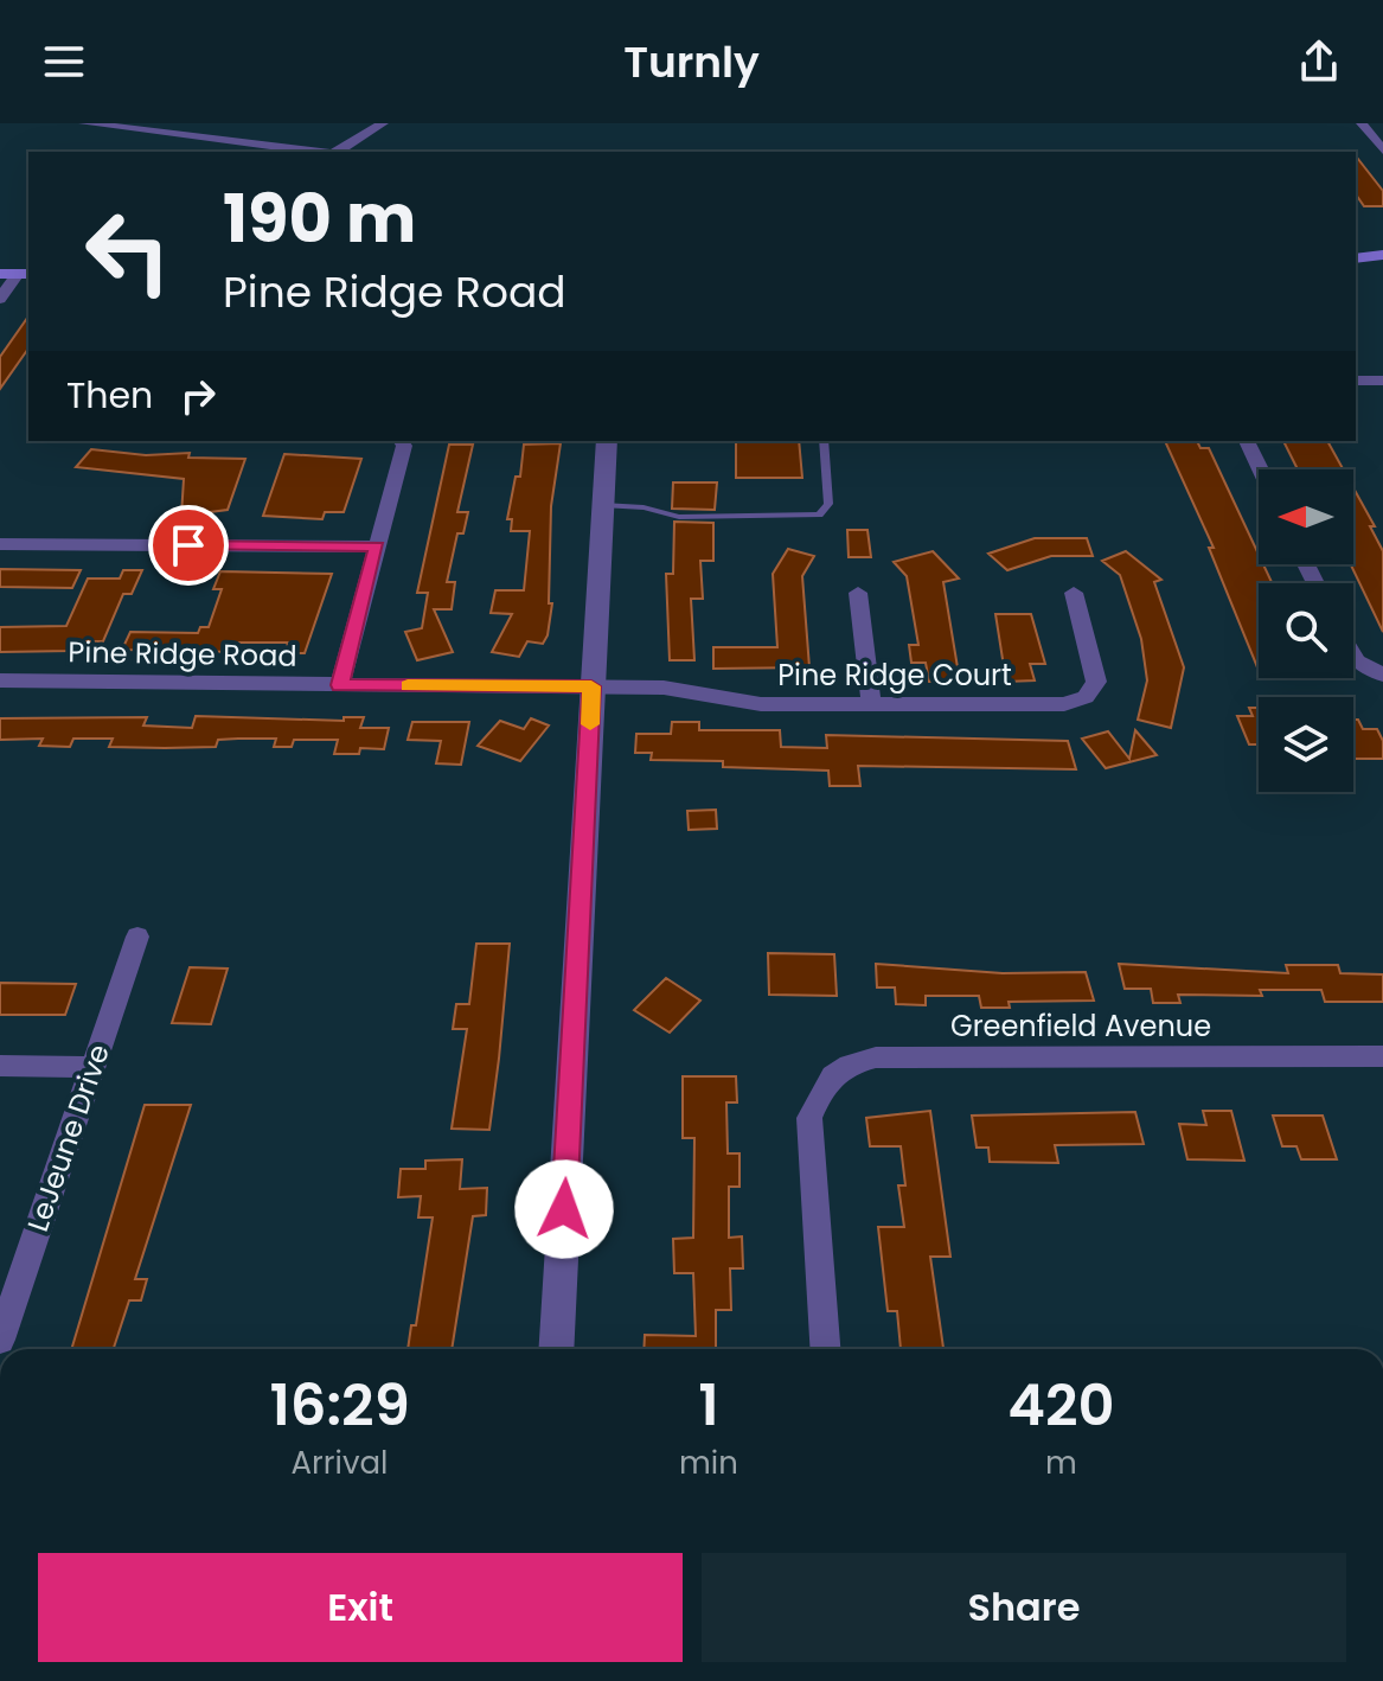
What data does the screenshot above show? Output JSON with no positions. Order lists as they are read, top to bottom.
{
  "streets": {
    "street": [
      "Pine Ridge Road",
      "Pine Ridge Court",
      "Greenfield Avenue",
      "LeJeune Drive"
    ]
  },
  "crossings": [
    ["Pine Ridge Road", "Pine Ridge Court"]
  ],
  "north": "left",
  "page": {
    "header": "Turnly",
    "turn": ["190 m", "Pine Ridge Road"],
    "then": "Then",
    "eta": [
      "16:29",
      "Arrival",
      "1",
      "min",
      "420",
      "m"
    ],
    "buttons": ["Exit", "Share"]
  }
}
